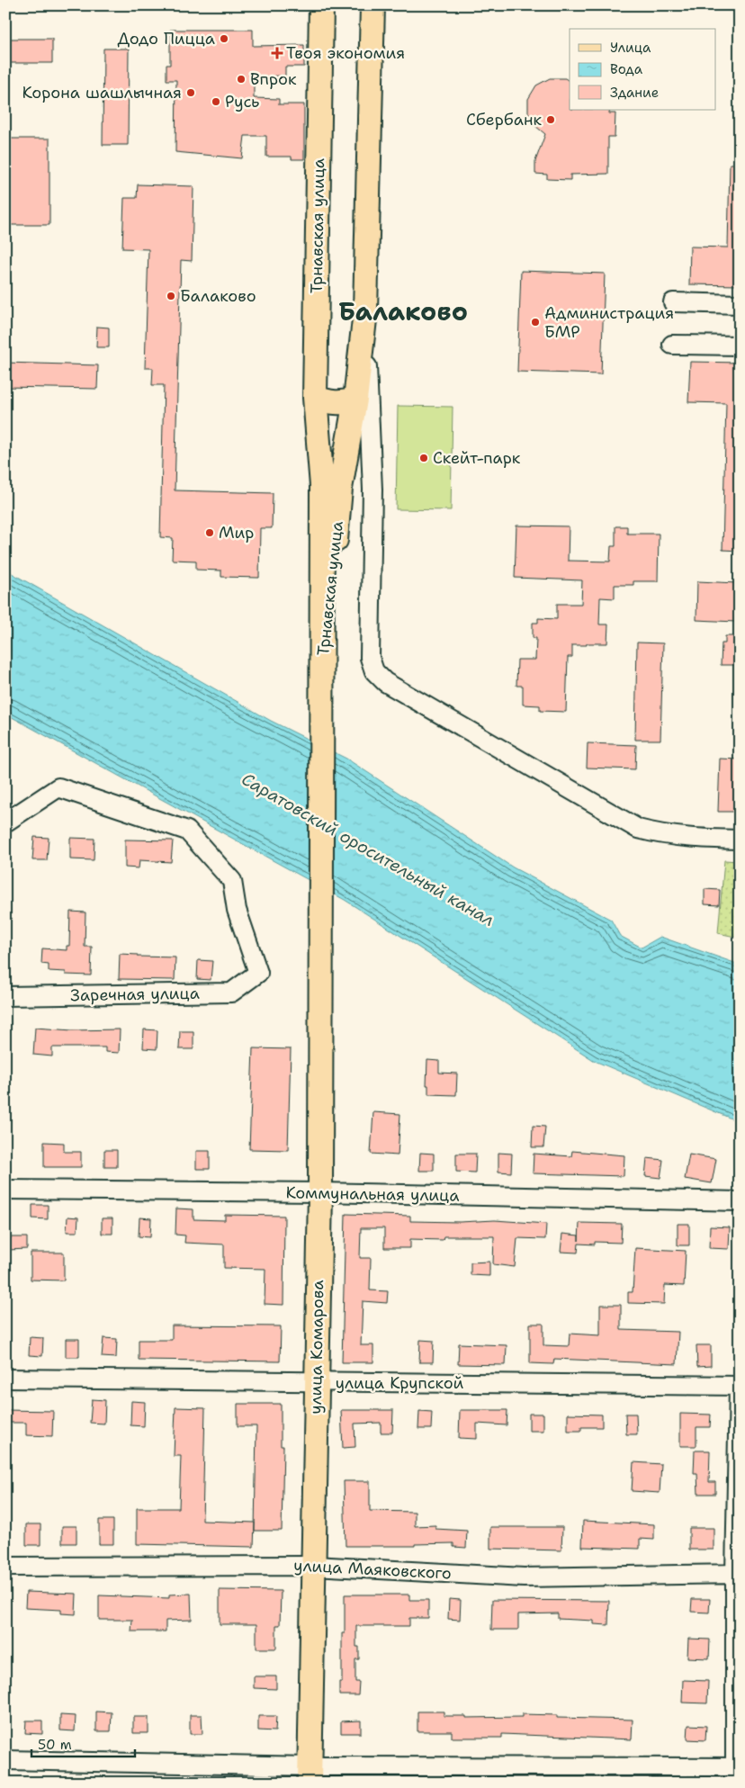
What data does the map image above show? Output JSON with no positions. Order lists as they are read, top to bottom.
{
  "streets": {
    "main road": ["Трнавская улица", "улица Комарова"],
    "street": [
      "Заречная улица",
      "Коммунальная улица",
      "улица Крупской",
      "улица Маяковского"
    ]
  },
  "crossings": [
    ["Трнавская улица", "улица Комарова"],
    ["Коммунальная улица", "улица Комарова"],
    ["улица Комарова", "улица Крупской"],
    ["улица Комарова", "улица Маяковского"]
  ],
  "districts": ["Балаково"],
  "water": ["Саратовский оросительный канал"],
  "places": {
    "other": [
      "Додо Пицца",
      "Впрок",
      "Корона шашлычная",
      "Русь",
      "Сбербанк",
      "Балаково",
      "Администрация БМР",
      "Скейт-парк",
      "Мир"
    ],
    "health": ["Твоя экономия"]
  },
  "legend": ["Улица", "Вода", "Здание"],
  "scale_bar": "50 m"
}
